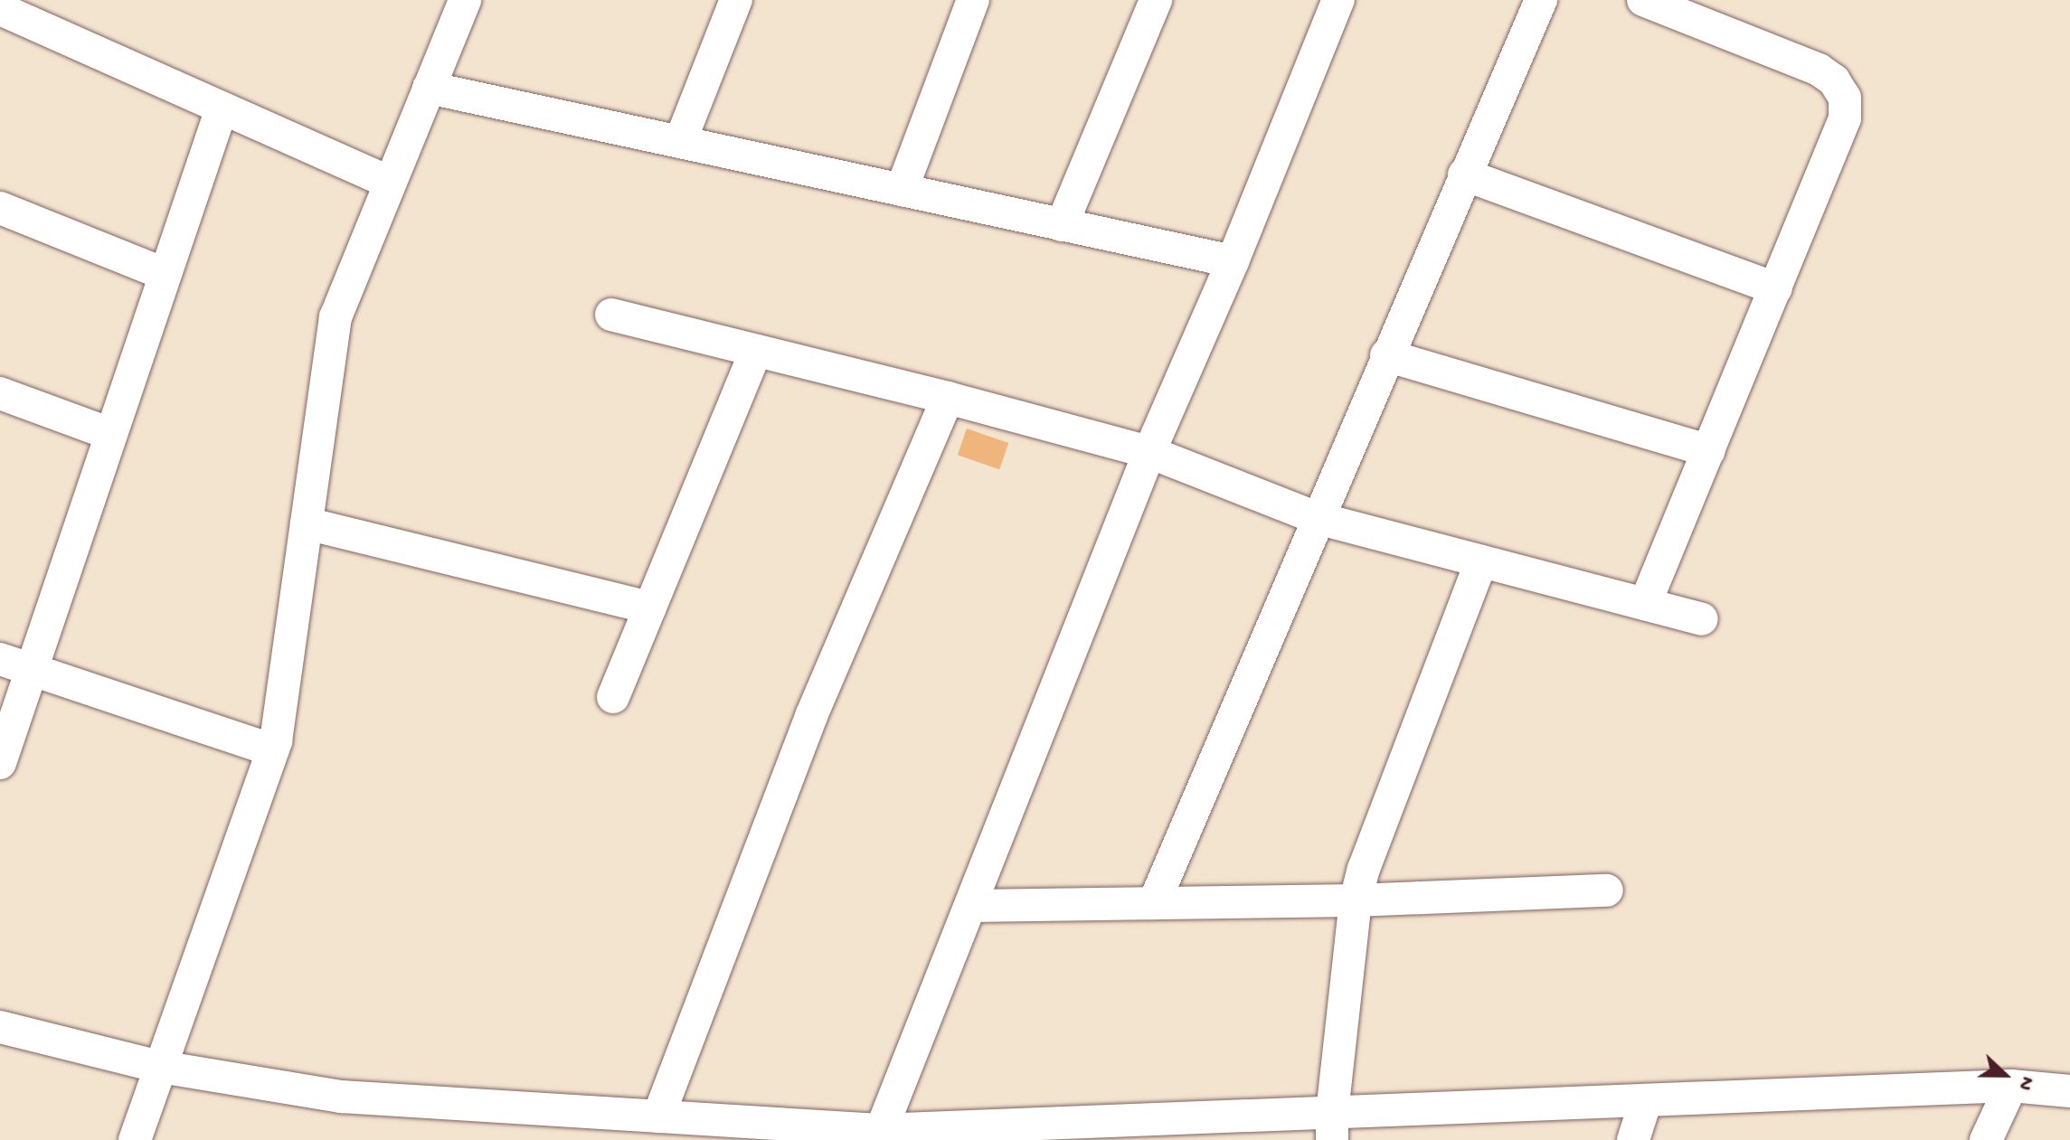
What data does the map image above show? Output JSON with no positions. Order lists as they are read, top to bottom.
{
  "north": "right"
}
